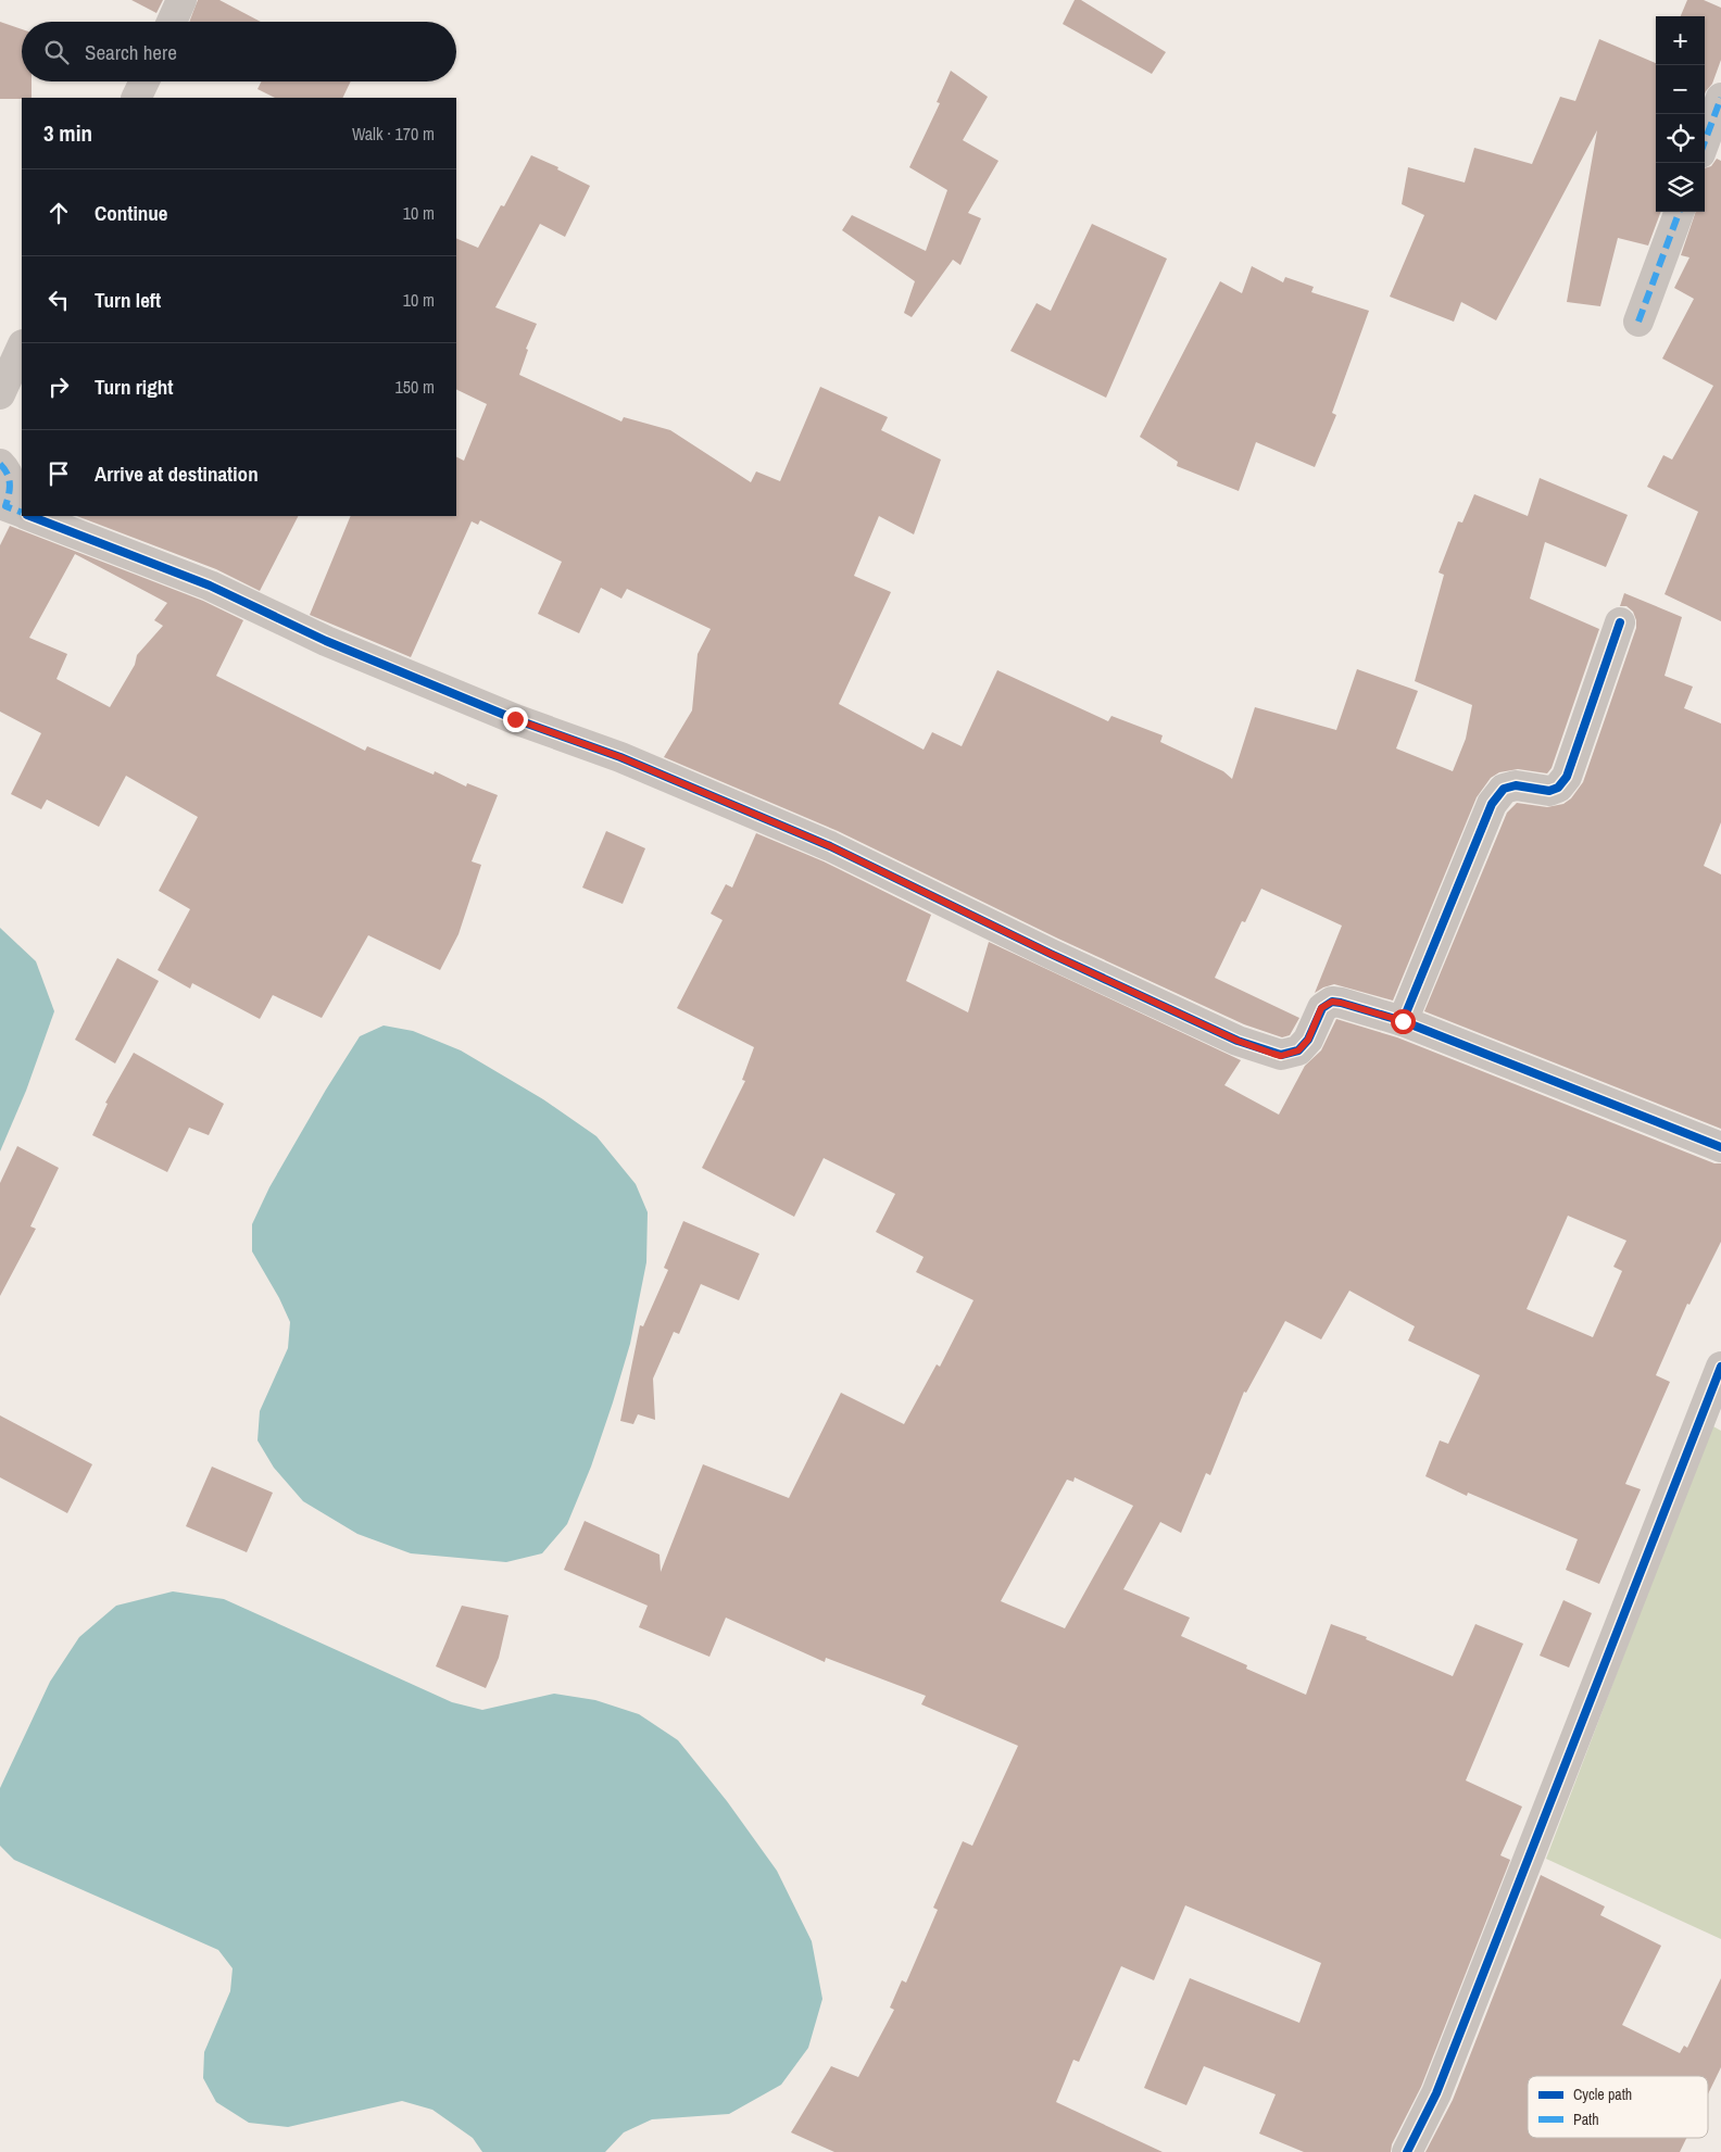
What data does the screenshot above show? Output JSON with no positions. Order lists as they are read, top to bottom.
{
  "legend": ["Cycle path", "Path"],
  "page": {
    "map_buttons": ["+", "−"],
    "search": "Search here",
    "heading": ["3 min", "Walk · 170 m"],
    "list": [
      ["Continue", "10 m"],
      ["Turn left", "10 m"],
      ["Turn right", "150 m"],
      "Arrive at destination"
    ]
  }
}
